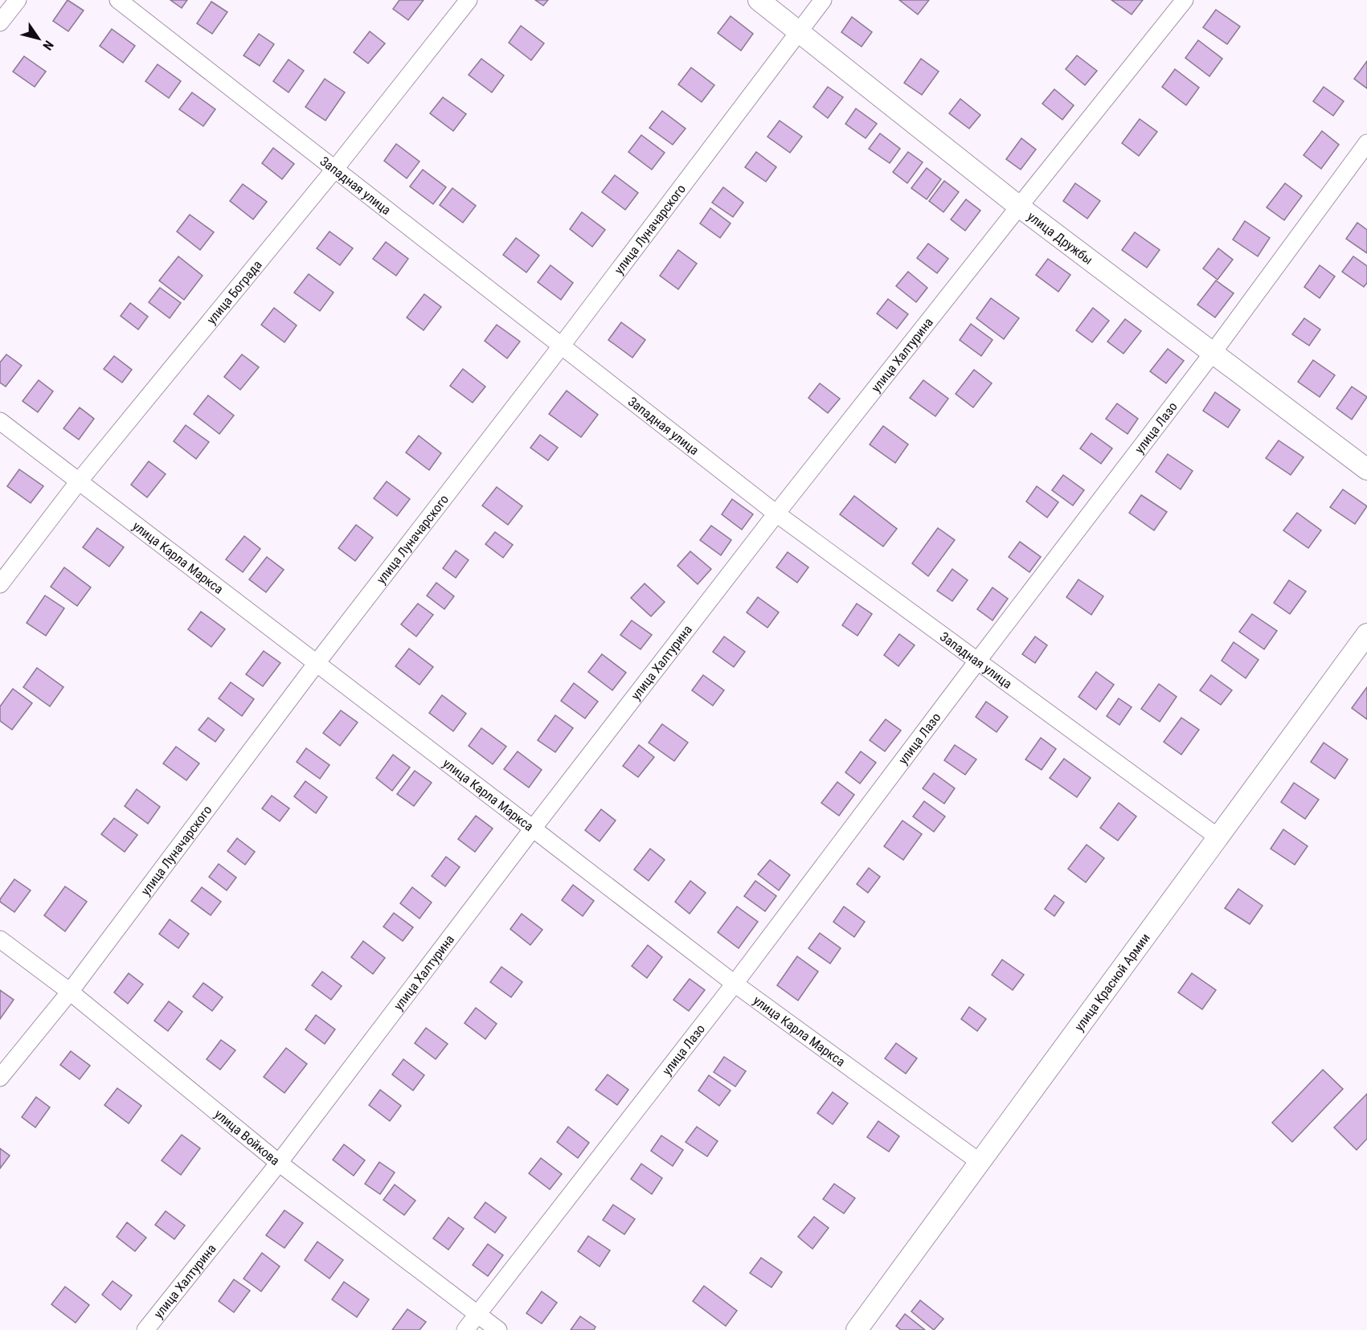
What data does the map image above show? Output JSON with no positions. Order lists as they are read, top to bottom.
{
  "streets": {
    "street": [
      "Западная улица",
      "улица Луначарского",
      "улица Дружбы",
      "улица Бограда",
      "улица Халтурина",
      "улица Лазо",
      "улица Карла Маркса",
      "улица Красной Армии",
      "улица Войкова"
    ]
  },
  "crossings": [
    ["Западная улица", "улица Луначарского"],
    ["Западная улица", "улица Бограда"],
    ["Западная улица", "улица Халтурина"],
    ["Западная улица", "улица Лазо"],
    ["Западная улица", "улица Красной Армии"],
    ["улица Луначарского", "улица Дружбы"],
    ["улица Луначарского", "улица Карла Маркса"],
    ["улица Луначарского", "улица Войкова"],
    ["улица Дружбы", "улица Халтурина"],
    ["улица Дружбы", "улица Лазо"],
    ["улица Бограда", "улица Карла Маркса"],
    ["улица Халтурина", "улица Карла Маркса"],
    ["улица Халтурина", "улица Войкова"],
    ["улица Лазо", "улица Карла Маркса"],
    ["улица Лазо", "улица Войкова"],
    ["улица Карла Маркса", "улица Красной Армии"]
  ],
  "north": "bottom right"
}
